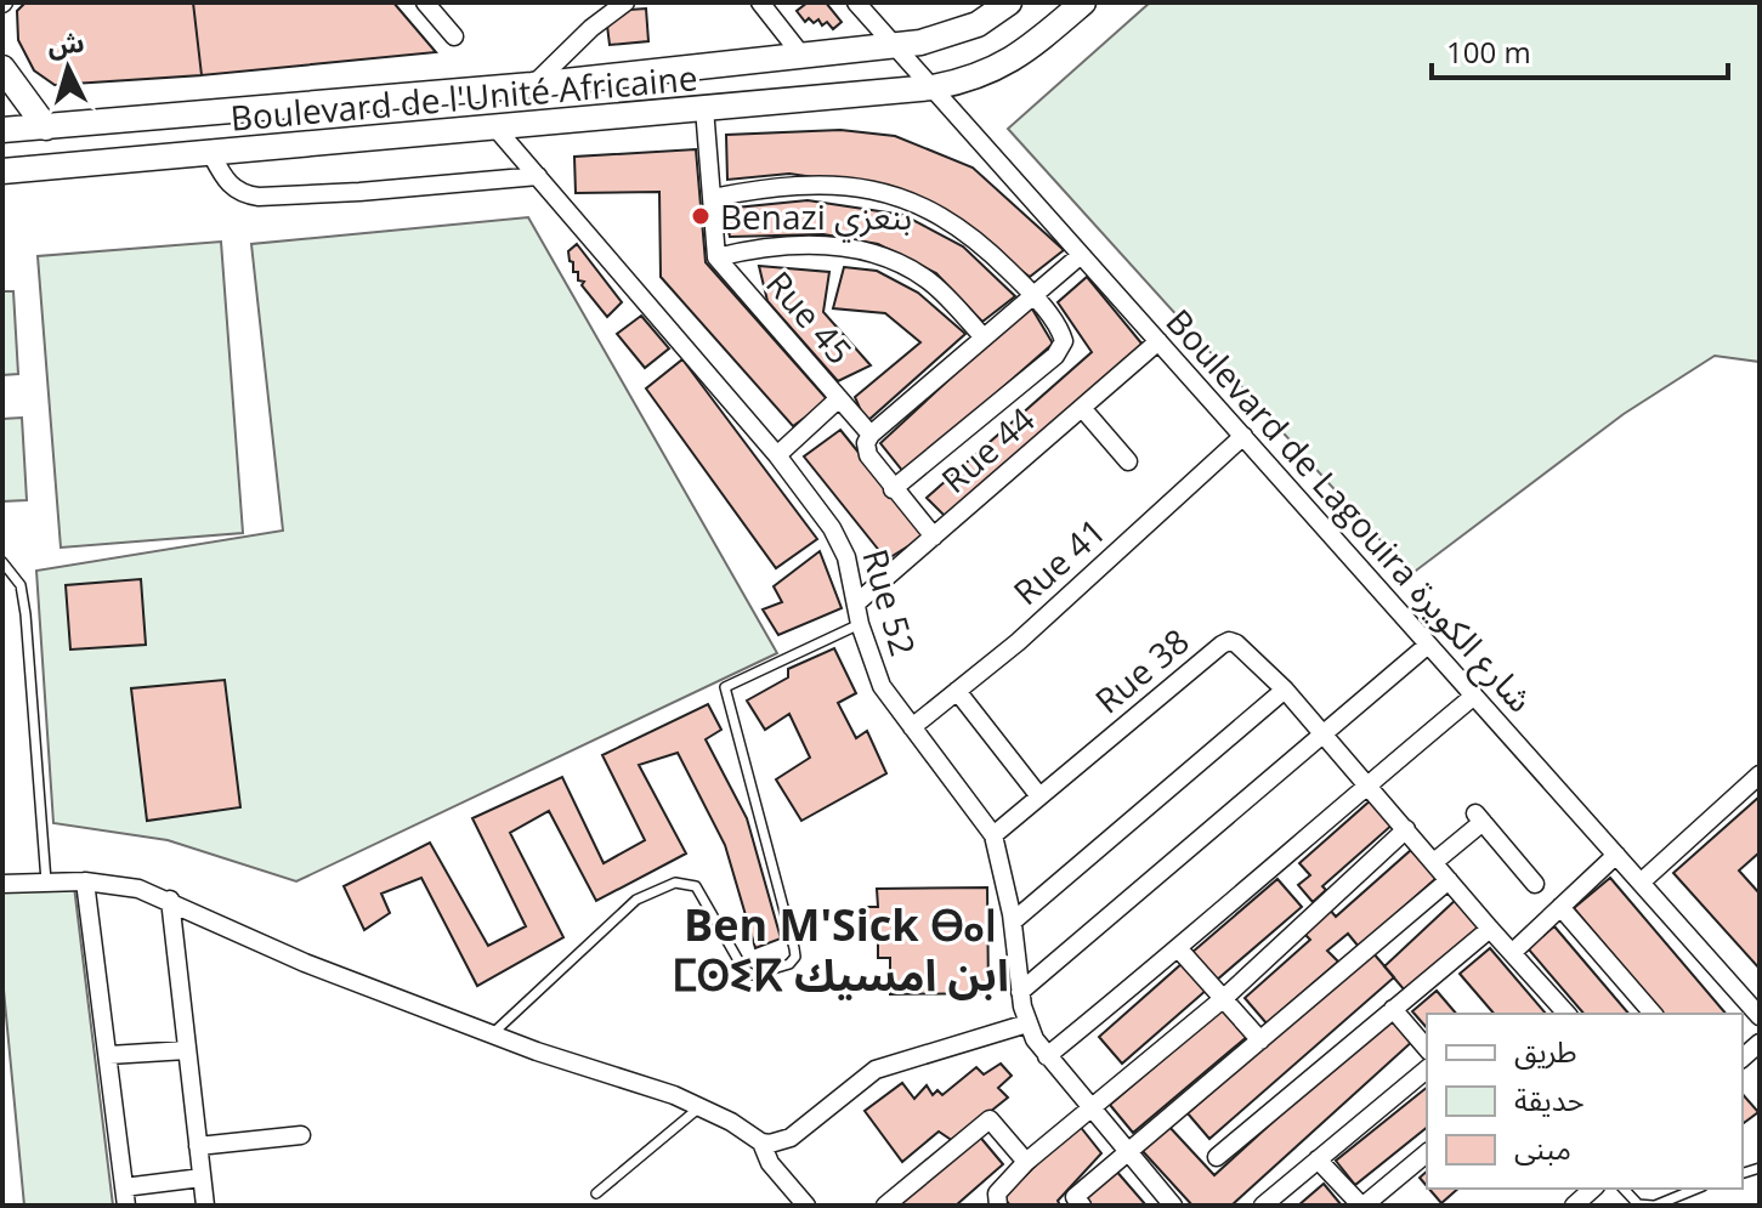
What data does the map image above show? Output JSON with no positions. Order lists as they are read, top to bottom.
{
  "streets": {
    "main road": ["Boulevard de l'Unité Africaine"],
    "street": [
      "Rue 45",
      "Rue 44",
      "Boulevard de Lagouira شارع الكويرة",
      "Rue 41",
      "Rue 52",
      "Rue 38"
    ]
  },
  "crossings": [
    ["Boulevard de l'Unité Africaine", "Boulevard de Lagouira شارع الكويرة"],
    ["Boulevard de l'Unité Africaine", "Rue 52"],
    ["Rue 45", "Rue 44"],
    ["Rue 44", "Boulevard de Lagouira شارع الكويرة"],
    ["Rue 44", "Rue 52"],
    ["Boulevard de Lagouira شارع الكويرة", "Rue 41"],
    ["Rue 41", "Rue 52"],
    ["Rue 52", "Rue 38"]
  ],
  "districts": ["Ben M'Sick ⴱⴰⵏ ⵎⵙⵉⴽ ابن امسيك"],
  "places": ["Benazi بنعزي"],
  "legend": ["طريق", "حديقة", "مبنى"],
  "scale_bar": "100 m",
  "north": "top"
}
